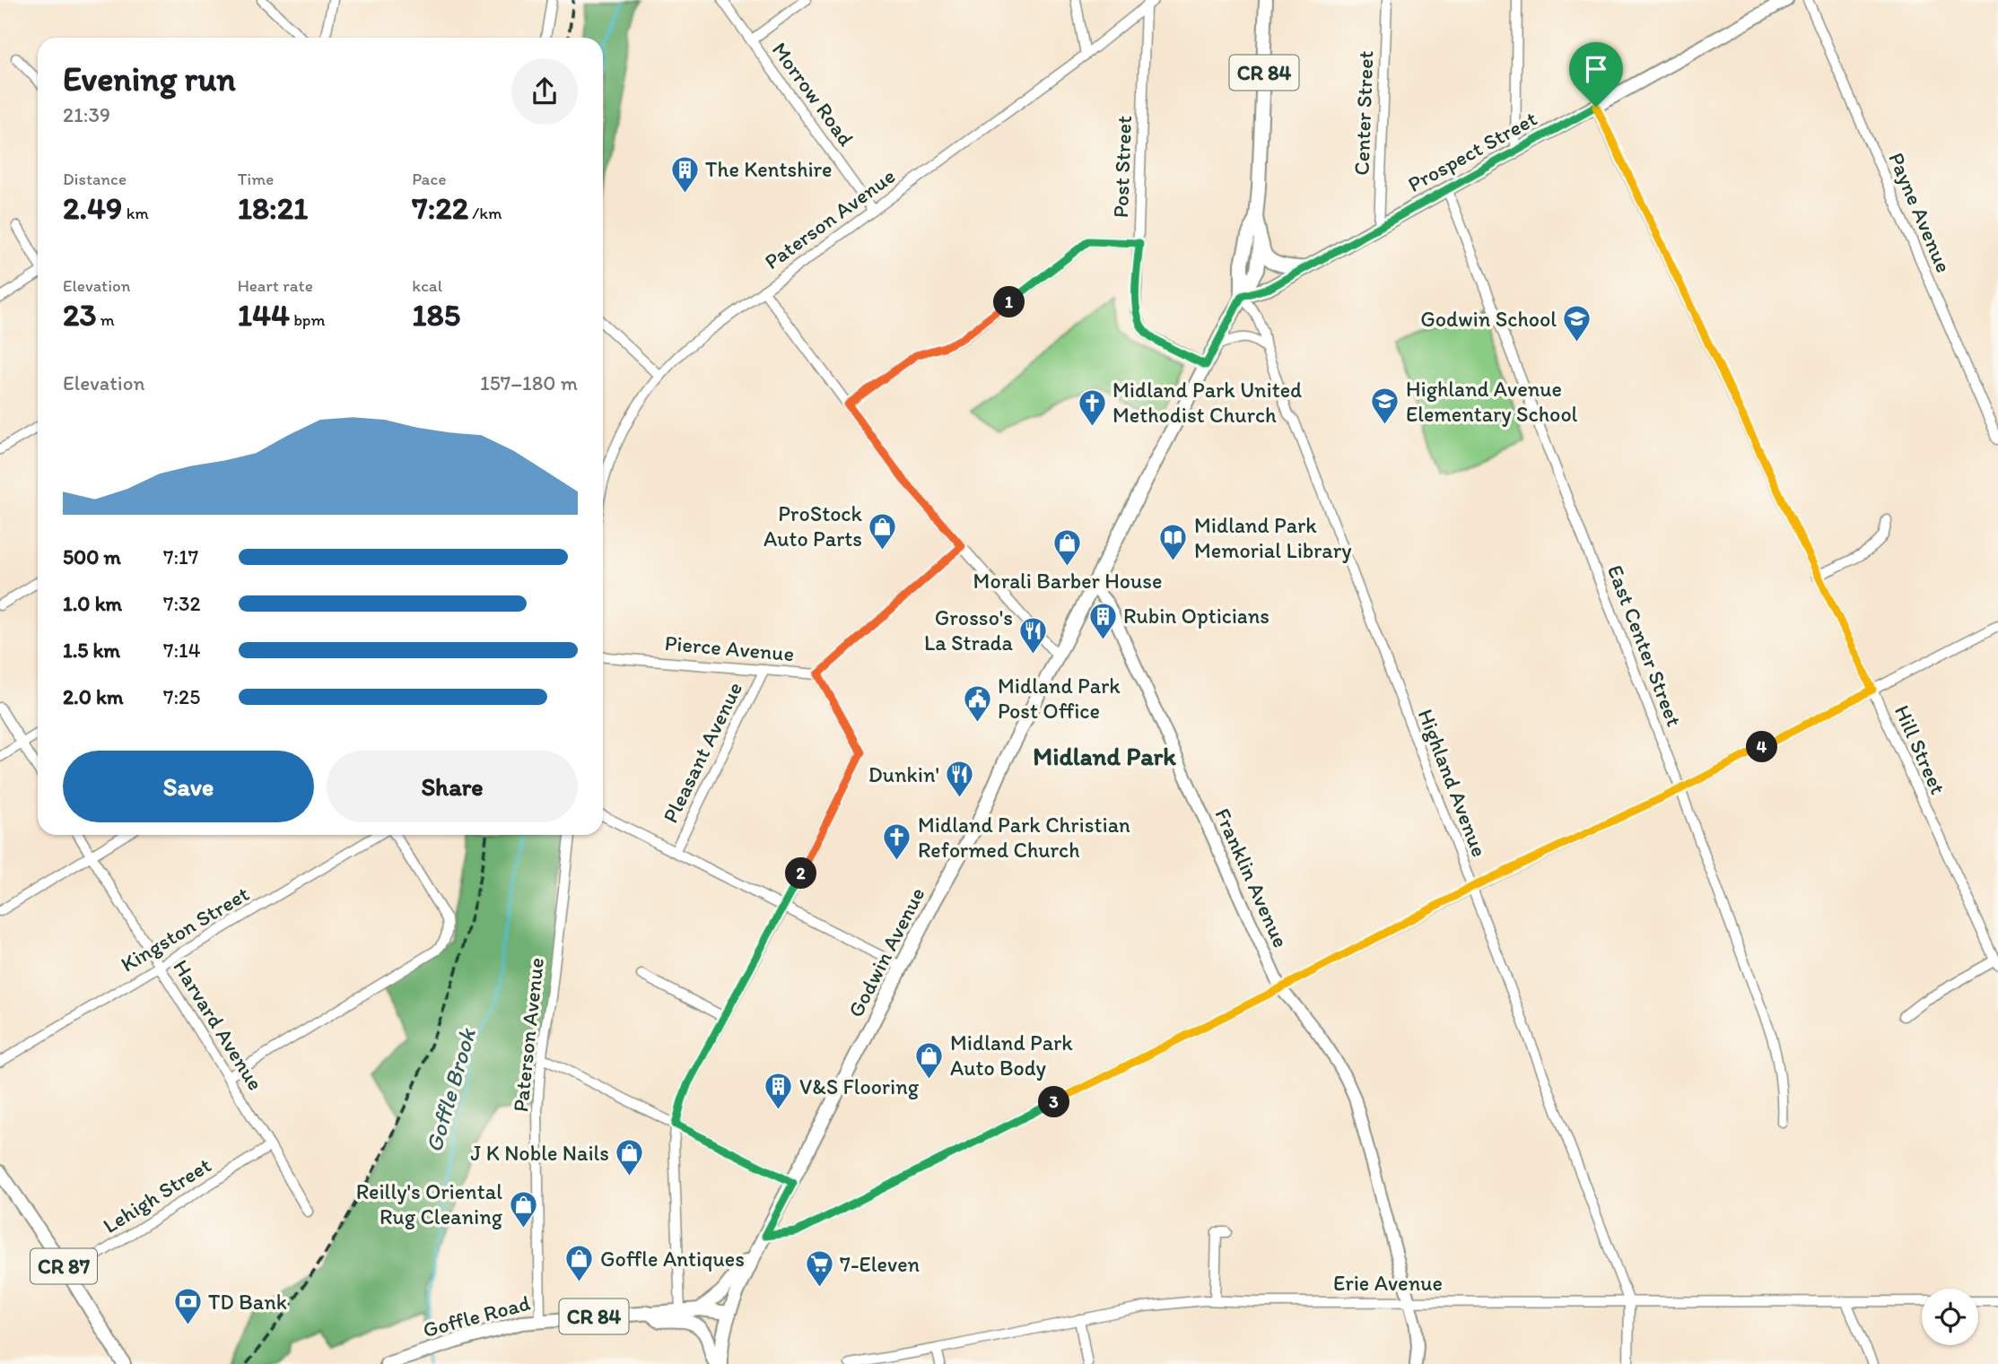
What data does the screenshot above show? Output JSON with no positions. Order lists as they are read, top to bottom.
{
  "streets": {
    "main road": [
      "CR 84",
      "Prospect Street",
      "Godwin Avenue",
      "CR 87",
      "Goffle Road"
    ],
    "street": [
      "Morrow Road",
      "Center Street",
      "Post Street",
      "Payne Avenue",
      "Paterson Avenue",
      "East Center Street",
      "Pierce Avenue",
      "Hill Street",
      "Pleasant Avenue",
      "Highland Avenue",
      "Franklin Avenue",
      "Kingston Street",
      "Harvard Avenue",
      "Lehigh Street",
      "Erie Avenue"
    ]
  },
  "crossings": [
    ["Morrow Road", "Paterson Avenue"],
    ["Center Street", "Prospect Street"],
    ["Prospect Street", "East Center Street"],
    ["Prospect Street", "Hill Street"],
    ["Prospect Street", "Highland Avenue"],
    ["Prospect Street", "Godwin Avenue"],
    ["Post Street", "Paterson Avenue"],
    ["Post Street", "Godwin Avenue"],
    ["Paterson Avenue", "Goffle Road"],
    ["Pierce Avenue", "Pleasant Avenue"],
    ["Highland Avenue", "Godwin Avenue"],
    ["Highland Avenue", "Erie Avenue"],
    ["Franklin Avenue", "Godwin Avenue"],
    ["Franklin Avenue", "Erie Avenue"],
    ["Kingston Street", "Harvard Avenue"],
    ["Godwin Avenue", "Goffle Road"],
    ["Harvard Avenue", "Lehigh Street"],
    ["Lehigh Street", "CR 87"]
  ],
  "districts": ["Midland Park"],
  "water": ["Goffle Brook"],
  "places": {
    "building": ["The Kentshire", "Rubin Opticians", "V&S Flooring"],
    "school or university": ["Godwin School", "Highland Avenue Elementary School"],
    "church": ["Midland Park United Methodist Church", "Midland Park Christian Reformed Church"],
    "shop": [
      "ProStock Auto Parts",
      "Morali Barber House",
      "Midland Park Auto Body",
      "J K Noble Nails",
      "Reilly's Oriental Rug Cleaning",
      "Goffle Antiques"
    ],
    "library": ["Midland Park Memorial Library"],
    "restaurant": ["Grosso's La Strada", "Dunkin'"],
    "public building": ["Midland Park Post Office"],
    "supermarket": ["7-Eleven"],
    "bank": ["TD Bank"]
  },
  "page": {
    "heading": ["Evening run", "21:39"],
    "stats": [
      ["Distance", "2.49 km"],
      ["Time", "18:21"],
      ["Pace", "7:22 /km"],
      ["Elevation", "23 m"],
      ["Heart rate", "144 bpm"],
      ["kcal", "185"]
    ],
    "pins": [
      "1",
      "4",
      "2",
      "3"
    ],
    "chart": ["Elevation", "157–180 m"],
    "list": [
      {
        "name": "500 m",
        "note": "7:17"
      },
      {
        "name": "1.0 km",
        "note": "7:32"
      },
      {
        "name": "1.5 km",
        "note": "7:14"
      },
      {
        "name": "2.0 km",
        "note": "7:25"
      }
    ],
    "buttons": ["Save", "Share"]
  }
}
